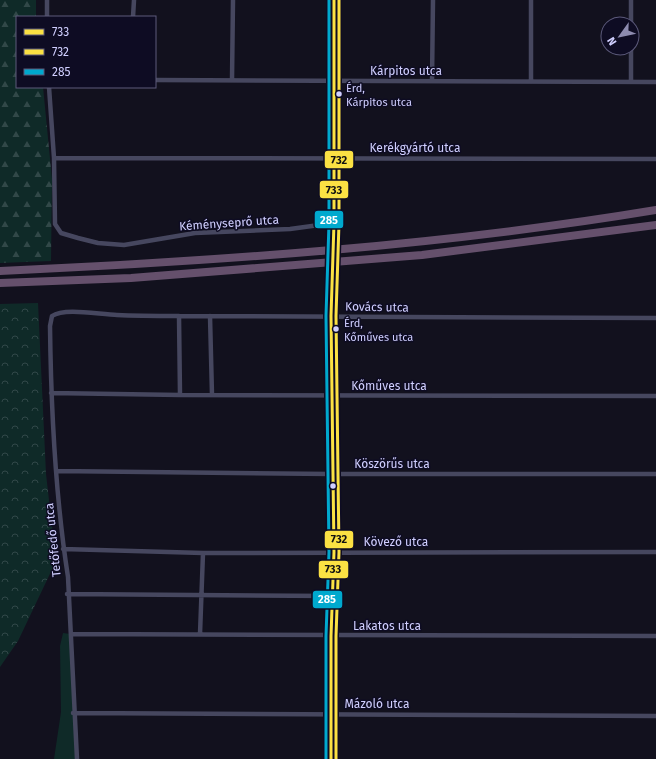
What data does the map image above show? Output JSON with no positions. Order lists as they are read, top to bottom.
{
  "streets": {
    "street": [
      "Kárpitos utca",
      "Kerékgyártó utca",
      "Kéményseprő utca",
      "Kovács utca",
      "Kőműves utca",
      "Köszörűs utca",
      "Tetőfedő utca",
      "Kövező utca",
      "Lakatos utca",
      "Mázoló utca"
    ]
  },
  "crossings": [
    ["Kerékgyártó utca", "Kéményseprő utca"],
    ["Kovács utca", "Tetőfedő utca"],
    ["Kőműves utca", "Tetőfedő utca"],
    ["Köszörűs utca", "Tetőfedő utca"],
    ["Tetőfedő utca", "Kövező utca"],
    ["Tetőfedő utca", "Lakatos utca"],
    ["Tetőfedő utca", "Mázoló utca"]
  ],
  "places": ["Érd, Kárpitos utca", "Érd, Kőműves utca"],
  "lines": ["transit line 733", "transit line 732", "transit line 285"],
  "legend": ["733", "732", "285"],
  "north": "bottom left"
}
